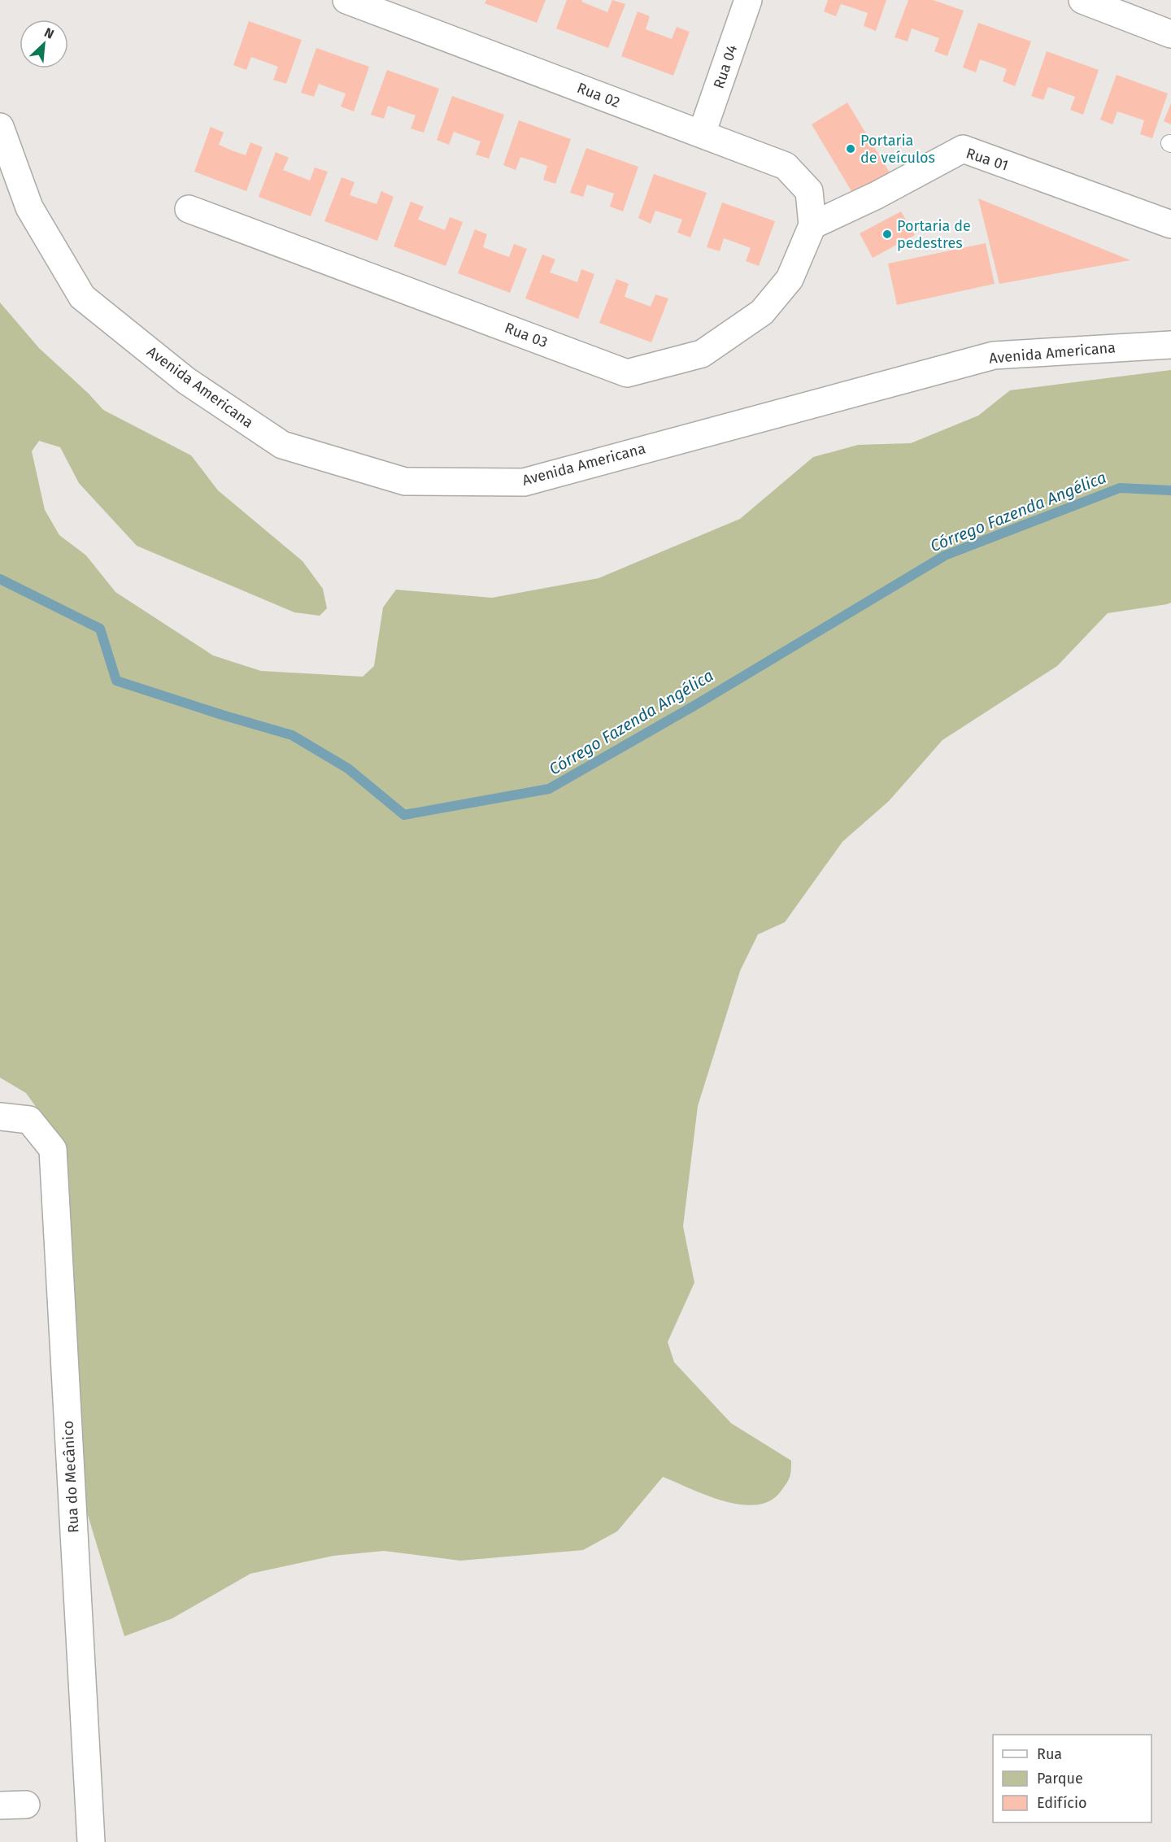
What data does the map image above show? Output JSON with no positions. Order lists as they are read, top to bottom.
{
  "streets": {
    "street": [
      "Rua 04",
      "Rua 02",
      "Rua 01",
      "Rua 03",
      "Avenida Americana",
      "Rua do Mecânico"
    ]
  },
  "crossings": [
    ["Rua 04", "Rua 02"],
    ["Rua 02", "Rua 01"],
    ["Rua 02", "Rua 03"],
    ["Rua 01", "Rua 03"]
  ],
  "water": ["Córrego Fazenda Angélica"],
  "places": ["Portaria de veículos", "Portaria de pedestres"],
  "legend": ["Rua", "Parque", "Edifício"],
  "north": "top right"
}
